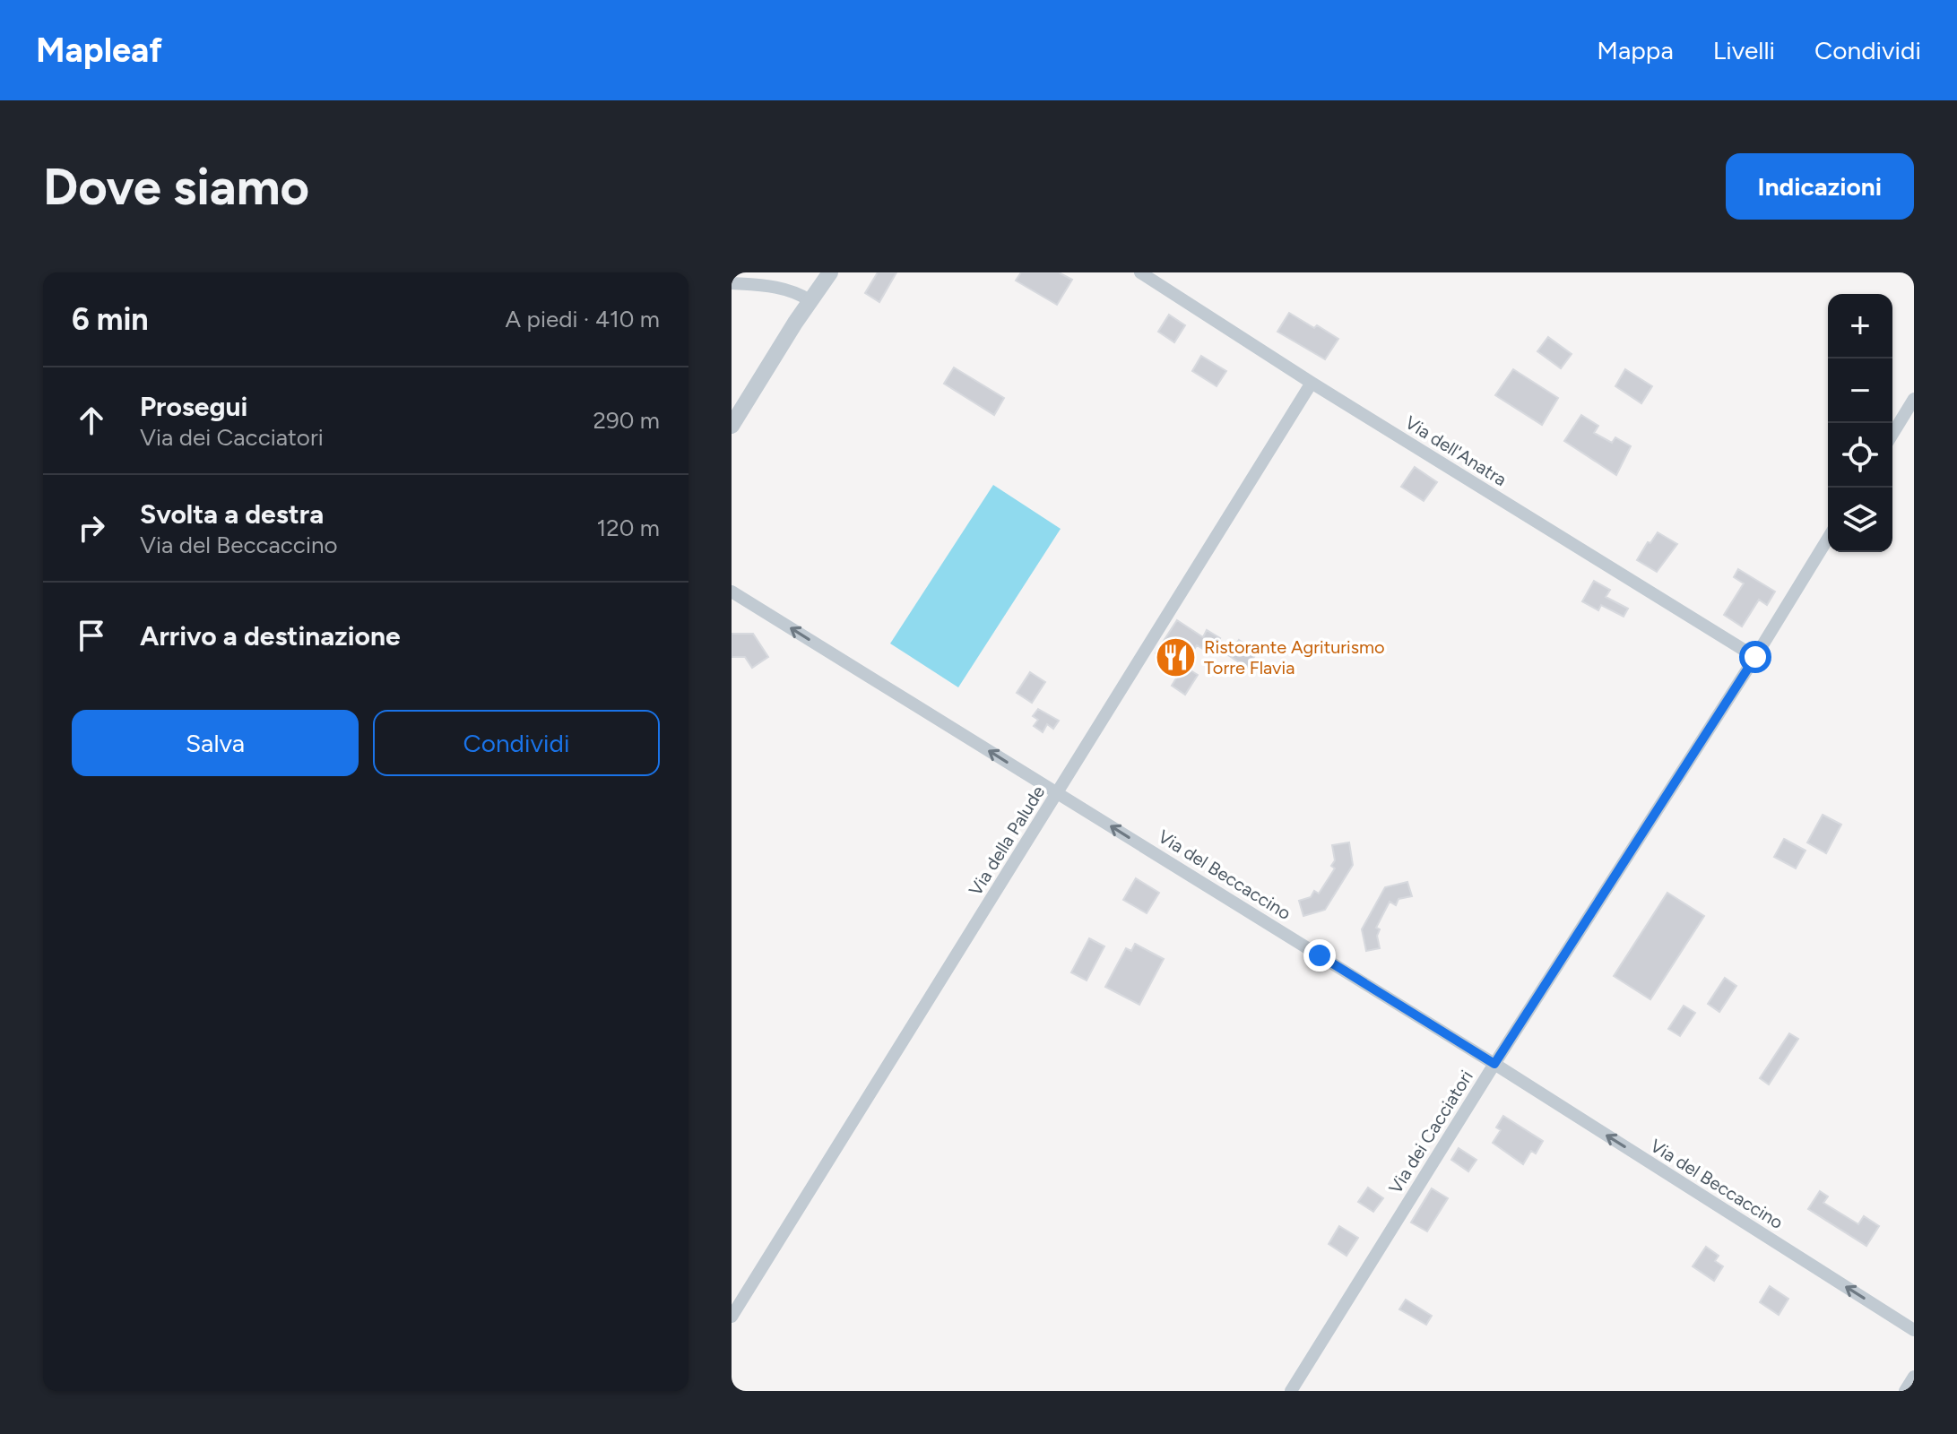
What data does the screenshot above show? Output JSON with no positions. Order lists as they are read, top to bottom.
{
  "streets": {
    "street": [
      "Via dell'Anatra",
      "Via della Palude",
      "Via del Beccaccino",
      "Via dei Cacciatori"
    ]
  },
  "crossings": [
    ["Via dell'Anatra", "Via della Palude"],
    ["Via dell'Anatra", "Via dei Cacciatori"],
    ["Via della Palude", "Via del Beccaccino"],
    ["Via del Beccaccino", "Via dei Cacciatori"]
  ],
  "one_way": ["Via del Beccaccino"],
  "places": {
    "restaurant": ["Ristorante Agriturismo Torre Flavia"]
  },
  "page": {
    "header": "Mapleaf",
    "nav": ["Mappa", "Livelli", "Condividi"],
    "buttons": [
      "Indicazioni",
      ["Salva", "Condividi"]
    ],
    "title": "Dove siamo",
    "heading": ["6 min", "A piedi · 410 m"],
    "map_buttons": ["+", "−"],
    "list": [
      ["Prosegui", "Via dei Cacciatori", "290 m"],
      ["Svolta a destra", "Via del Beccaccino", "120 m"],
      "Arrivo a destinazione"
    ]
  }
}
